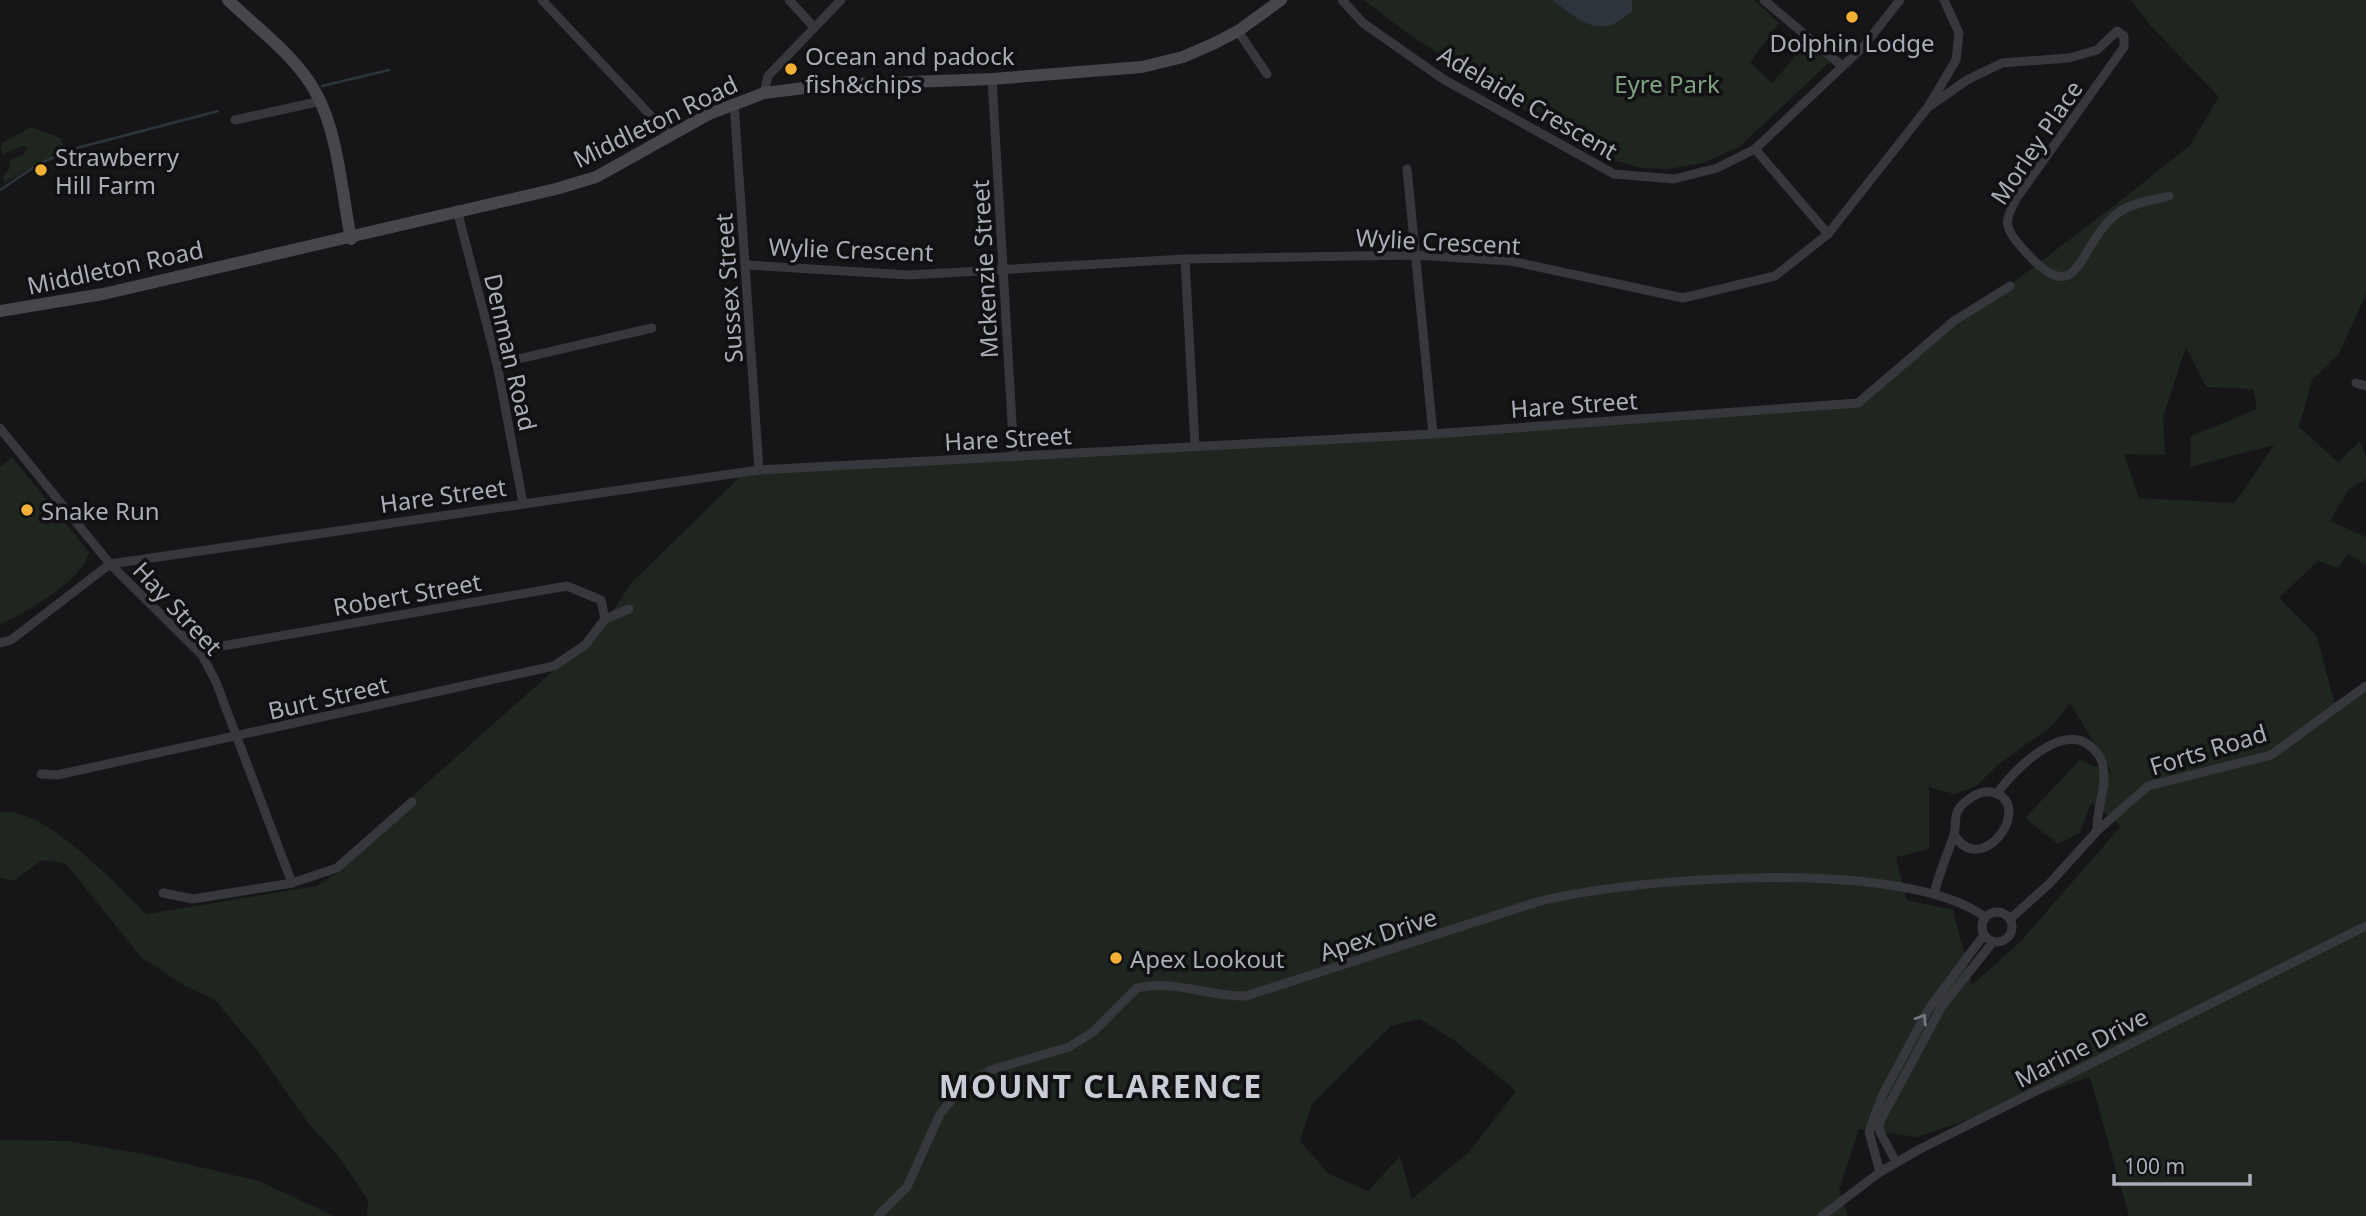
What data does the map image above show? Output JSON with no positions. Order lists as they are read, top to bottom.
{
  "streets": {
    "main road": ["Middleton Road"],
    "street": [
      "Adelaide Crescent",
      "Morley Place",
      "Wylie Crescent",
      "Mckenzie Street",
      "Sussex Street",
      "Denman Road",
      "Hare Street",
      "Robert Street",
      "Hay Street",
      "Burt Street",
      "Forts Road",
      "Apex Drive",
      "Marine Drive"
    ]
  },
  "crossings": [
    ["Middleton Road", "Mckenzie Street"],
    ["Middleton Road", "Sussex Street"],
    ["Middleton Road", "Denman Road"],
    ["Morley Place", "Wylie Crescent"],
    ["Wylie Crescent", "Mckenzie Street"],
    ["Wylie Crescent", "Sussex Street"],
    ["Mckenzie Street", "Hare Street"],
    ["Sussex Street", "Hare Street"],
    ["Denman Road", "Hare Street"],
    ["Hare Street", "Hay Street"],
    ["Robert Street", "Hay Street"],
    ["Robert Street", "Burt Street"],
    ["Hay Street", "Burt Street"],
    ["Forts Road", "Apex Drive"]
  ],
  "districts": ["MOUNT CLARENCE"],
  "parks": ["Eyre Park"],
  "places": [
    "Dolphin Lodge",
    "Ocean and padock fish&chips",
    "Strawberry Hill Farm",
    "Snake Run",
    "Apex Lookout"
  ],
  "scale_bar": "100 m"
}
